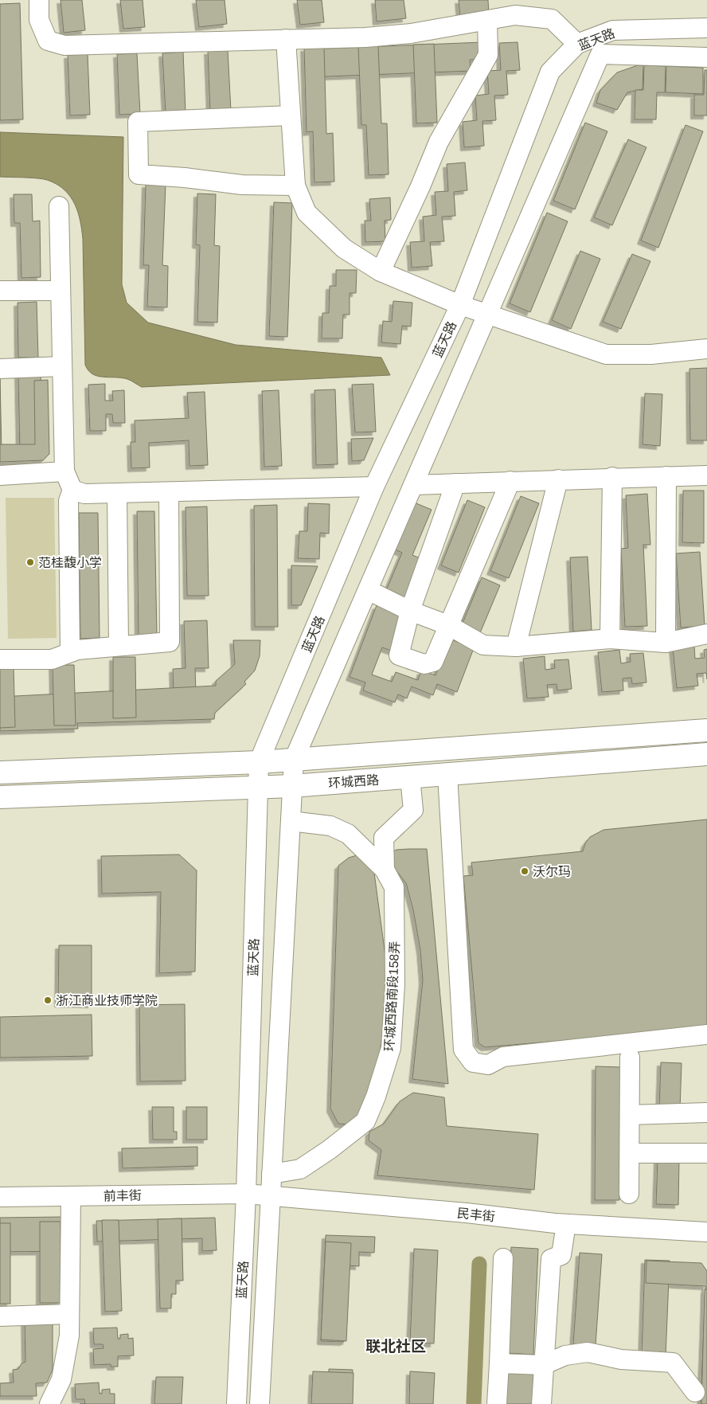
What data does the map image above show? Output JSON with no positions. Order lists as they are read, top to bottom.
{
  "streets": {
    "main road": ["环城西路"],
    "street": [
      "蓝天路",
      "环城西路南段158弄",
      "前丰街",
      "民丰街"
    ]
  },
  "crossings": [
    ["蓝天路", "环城西路"],
    ["蓝天路", "环城西路南段158弄"],
    ["蓝天路", "前丰街"],
    ["蓝天路", "民丰街"],
    ["前丰街", "民丰街"]
  ],
  "districts": ["联北社区"],
  "places": ["范桂馥小学", "沃尔玛", "浙江商业技师学院"]
}
